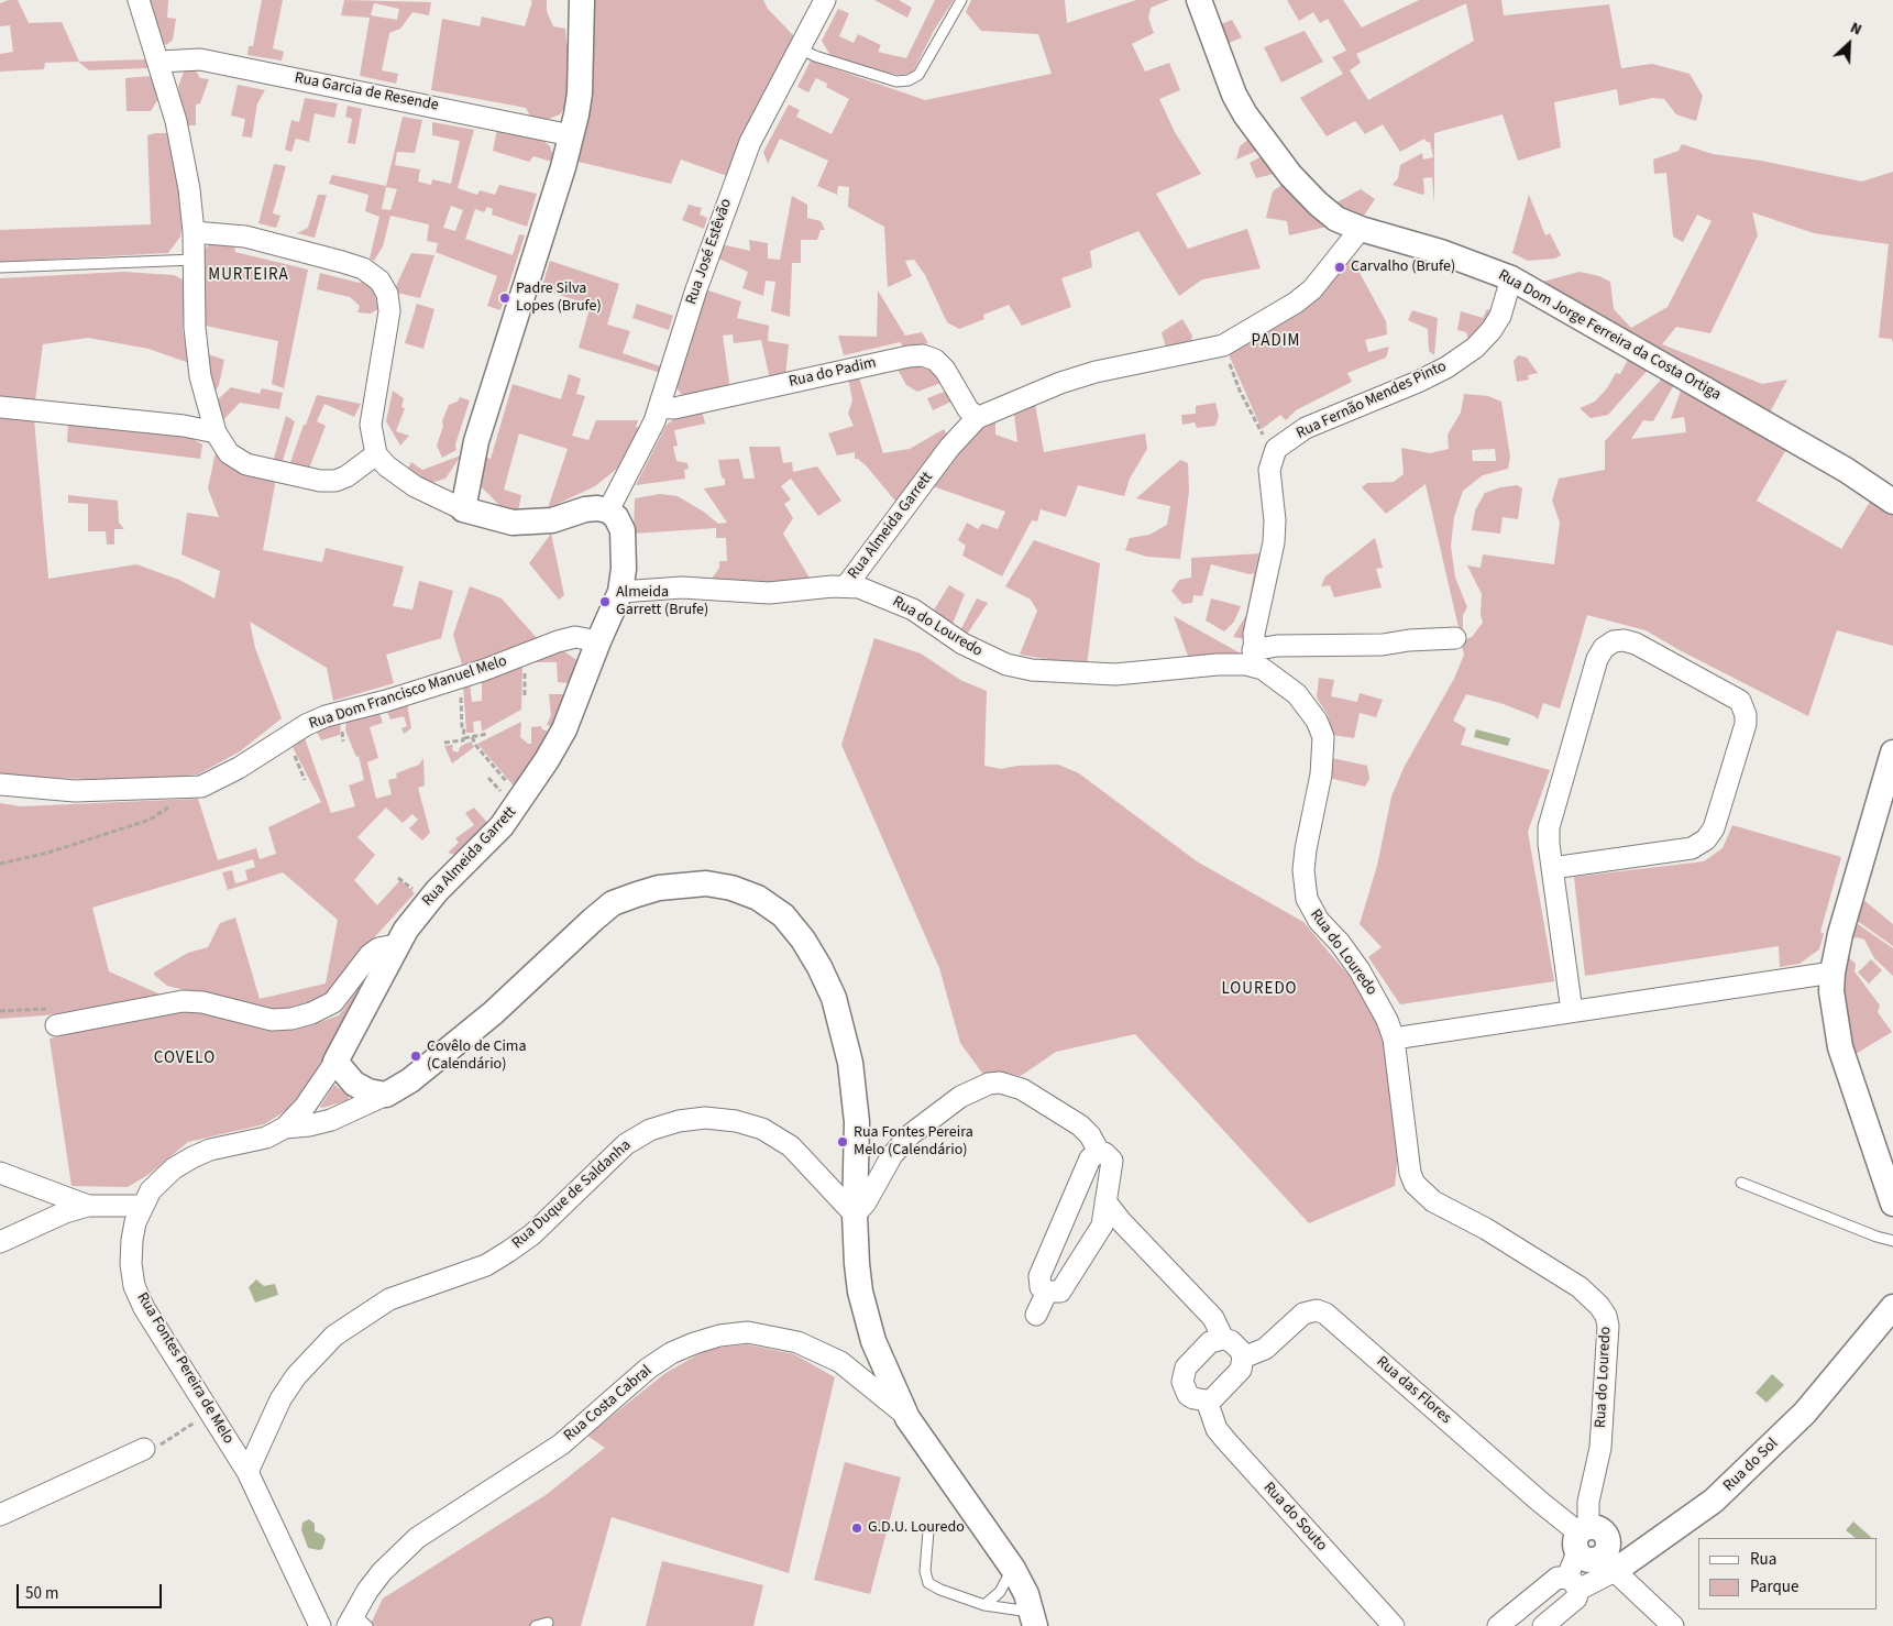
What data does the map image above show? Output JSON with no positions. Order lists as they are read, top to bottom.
{
  "streets": {
    "street": [
      "Rua Garcia de Resende",
      "Rua José Estêvão",
      "Rua Dom Jorge Ferreira da Costa Ortiga",
      "Rua do Padim",
      "Rua Fernão Mendes Pinto",
      "Rua Almeida Garrett",
      "Rua do Louredo",
      "Rua Dom Francisco Manuel Melo",
      "Rua Duque de Saldanha",
      "Rua Fontes Pereira de Melo",
      "Rua das Flores",
      "Rua Costa Cabral",
      "Rua do Sol",
      "Rua do Souto"
    ]
  },
  "crossings": [
    ["Rua José Estêvão", "Rua do Padim"],
    ["Rua Dom Jorge Ferreira da Costa Ortiga", "Rua Fernão Mendes Pinto"],
    ["Rua Dom Jorge Ferreira da Costa Ortiga", "Rua Almeida Garrett"],
    ["Rua do Padim", "Rua Almeida Garrett"],
    ["Rua Almeida Garrett", "Rua do Louredo"],
    ["Rua Almeida Garrett", "Rua Dom Francisco Manuel Melo"],
    ["Rua Almeida Garrett", "Rua Fontes Pereira de Melo"],
    ["Rua do Louredo", "Rua das Flores"],
    ["Rua do Louredo", "Rua do Sol"],
    ["Rua Duque de Saldanha", "Rua Fontes Pereira de Melo"],
    ["Rua Fontes Pereira de Melo", "Rua Costa Cabral"],
    ["Rua das Flores", "Rua do Sol"],
    ["Rua das Flores", "Rua do Souto"]
  ],
  "districts": [
    "MURTEIRA",
    "PADIM",
    "LOUREDO",
    "COVELO"
  ],
  "places": [
    "Carvalho (Brufe)",
    "Padre Silva Lopes (Brufe)",
    "Almeida Garrett (Brufe)",
    "Covêlo de Cima (Calendário)",
    "Rua Fontes Pereira Melo (Calendário)",
    "G.D.U. Louredo"
  ],
  "legend": ["Rua", "Parque"],
  "scale_bar": "50 m",
  "north": "top right"
}
